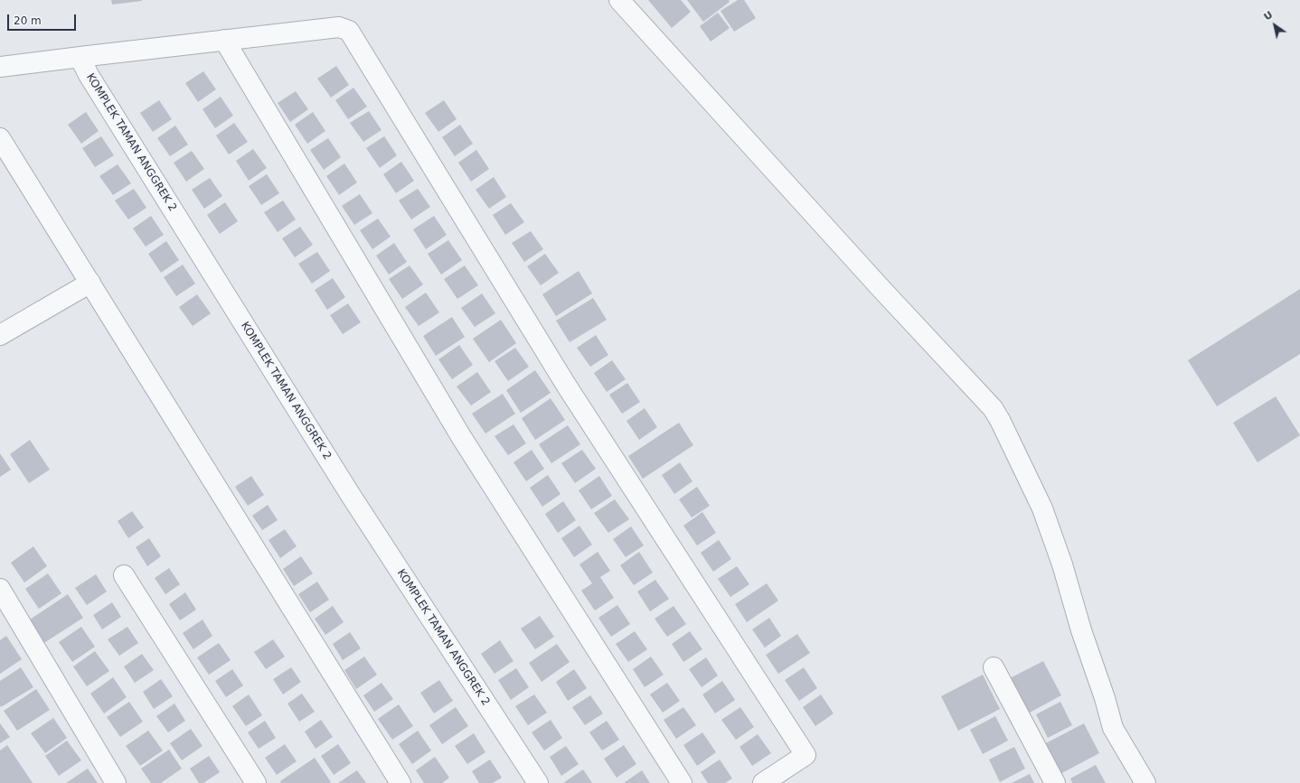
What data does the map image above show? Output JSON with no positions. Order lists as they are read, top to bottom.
{
  "streets": {
    "street": ["KOMPLEK TAMAN ANGGREK 2"]
  },
  "scale_bar": "20 m",
  "north": "top left"
}
